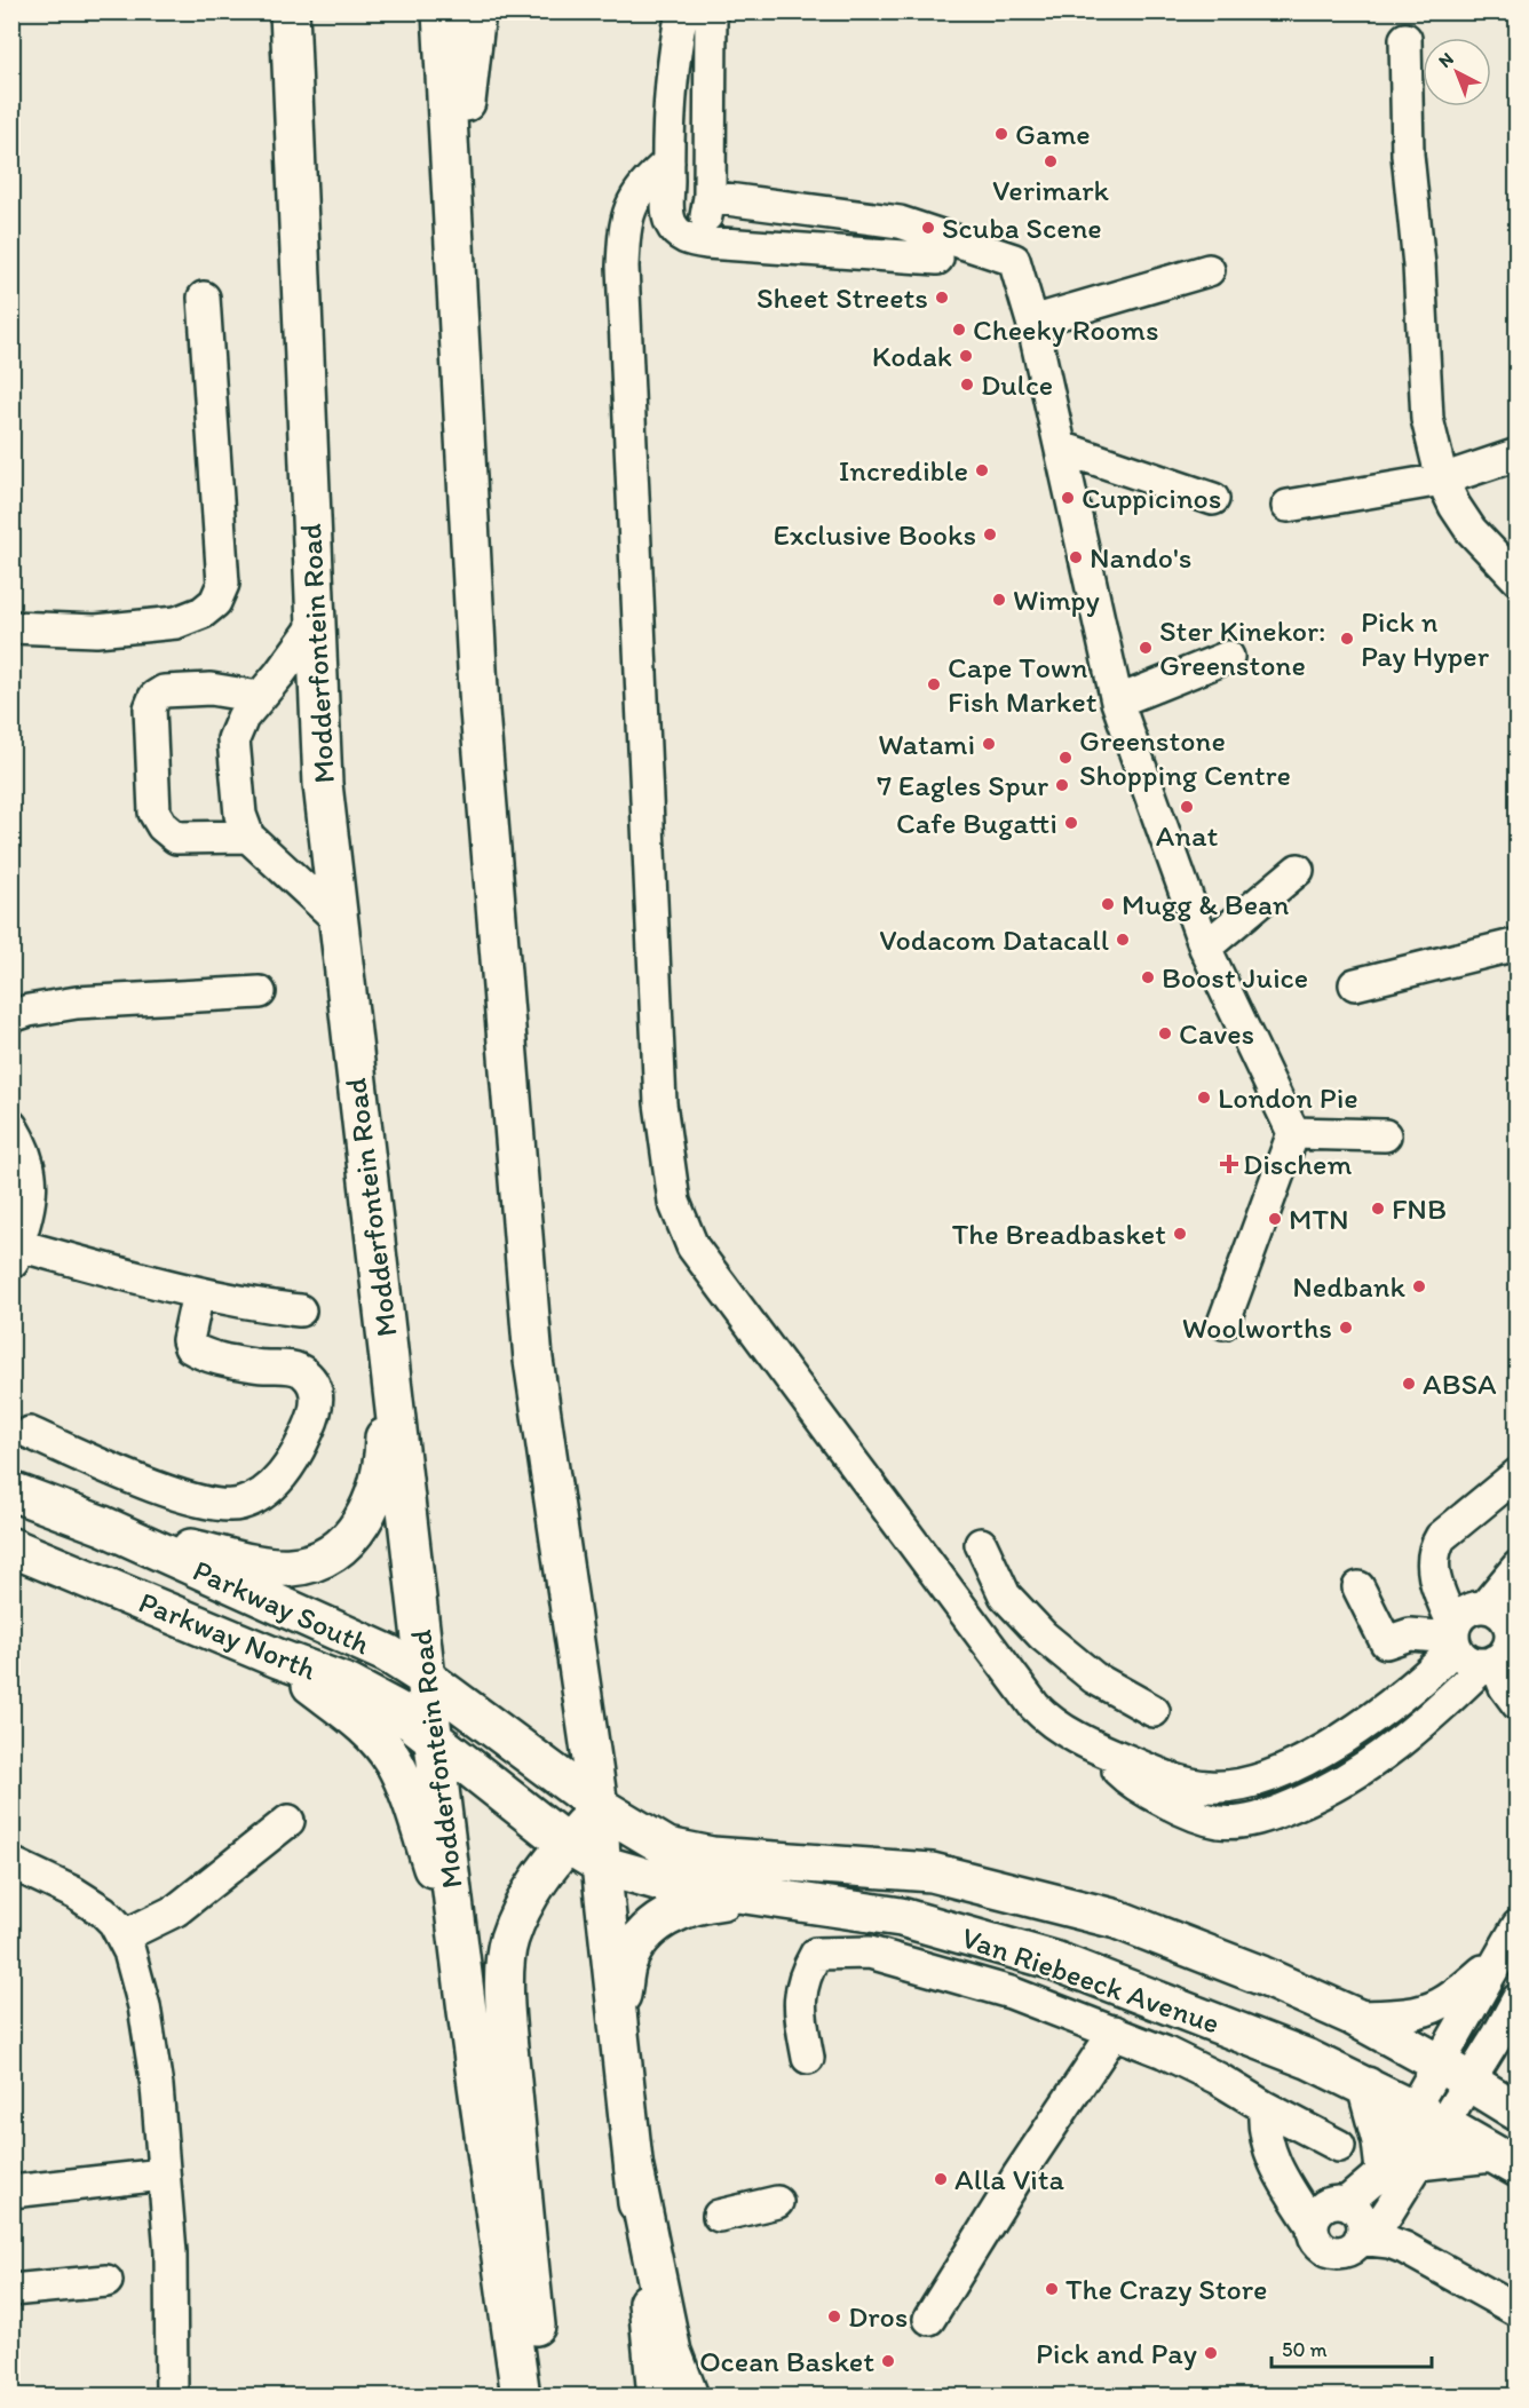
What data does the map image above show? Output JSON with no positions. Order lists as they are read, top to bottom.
{
  "streets": {
    "main road": [
      "Modderfontein Road",
      "Parkway South",
      "Parkway North",
      "Van Riebeeck Avenue"
    ]
  },
  "crossings": [
    ["Modderfontein Road", "Parkway South"],
    ["Modderfontein Road", "Parkway North"],
    ["Modderfontein Road", "Van Riebeeck Avenue"],
    ["Parkway South", "Van Riebeeck Avenue"],
    ["Parkway North", "Van Riebeeck Avenue"]
  ],
  "places": {
    "other": [
      "Game",
      "Verimark",
      "Scuba Scene",
      "Sheet Streets",
      "Cheeky Rooms",
      "Kodak",
      "Dulce",
      "Incredible",
      "Cuppicinos",
      "Exclusive Books",
      "Nando's",
      "Wimpy",
      "Pick n Pay Hyper",
      "Ster Kinekor: Greenstone",
      "Cape Town Fish Market",
      "Watami",
      "Greenstone Shopping Centre",
      "7 Eagles Spur",
      "Anat",
      "Cafe Bugatti",
      "Mugg & Bean",
      "Vodacom Datacall",
      "Boost Juice",
      "Caves",
      "London Pie",
      "FNB",
      "MTN",
      "The Breadbasket",
      "Nedbank",
      "Woolworths",
      "ABSA",
      "Alla Vita",
      "The Crazy Store",
      "Dros",
      "Pick and Pay",
      "Ocean Basket"
    ],
    "health": ["Dischem"]
  },
  "scale_bar": "50 m",
  "north": "top left"
}
